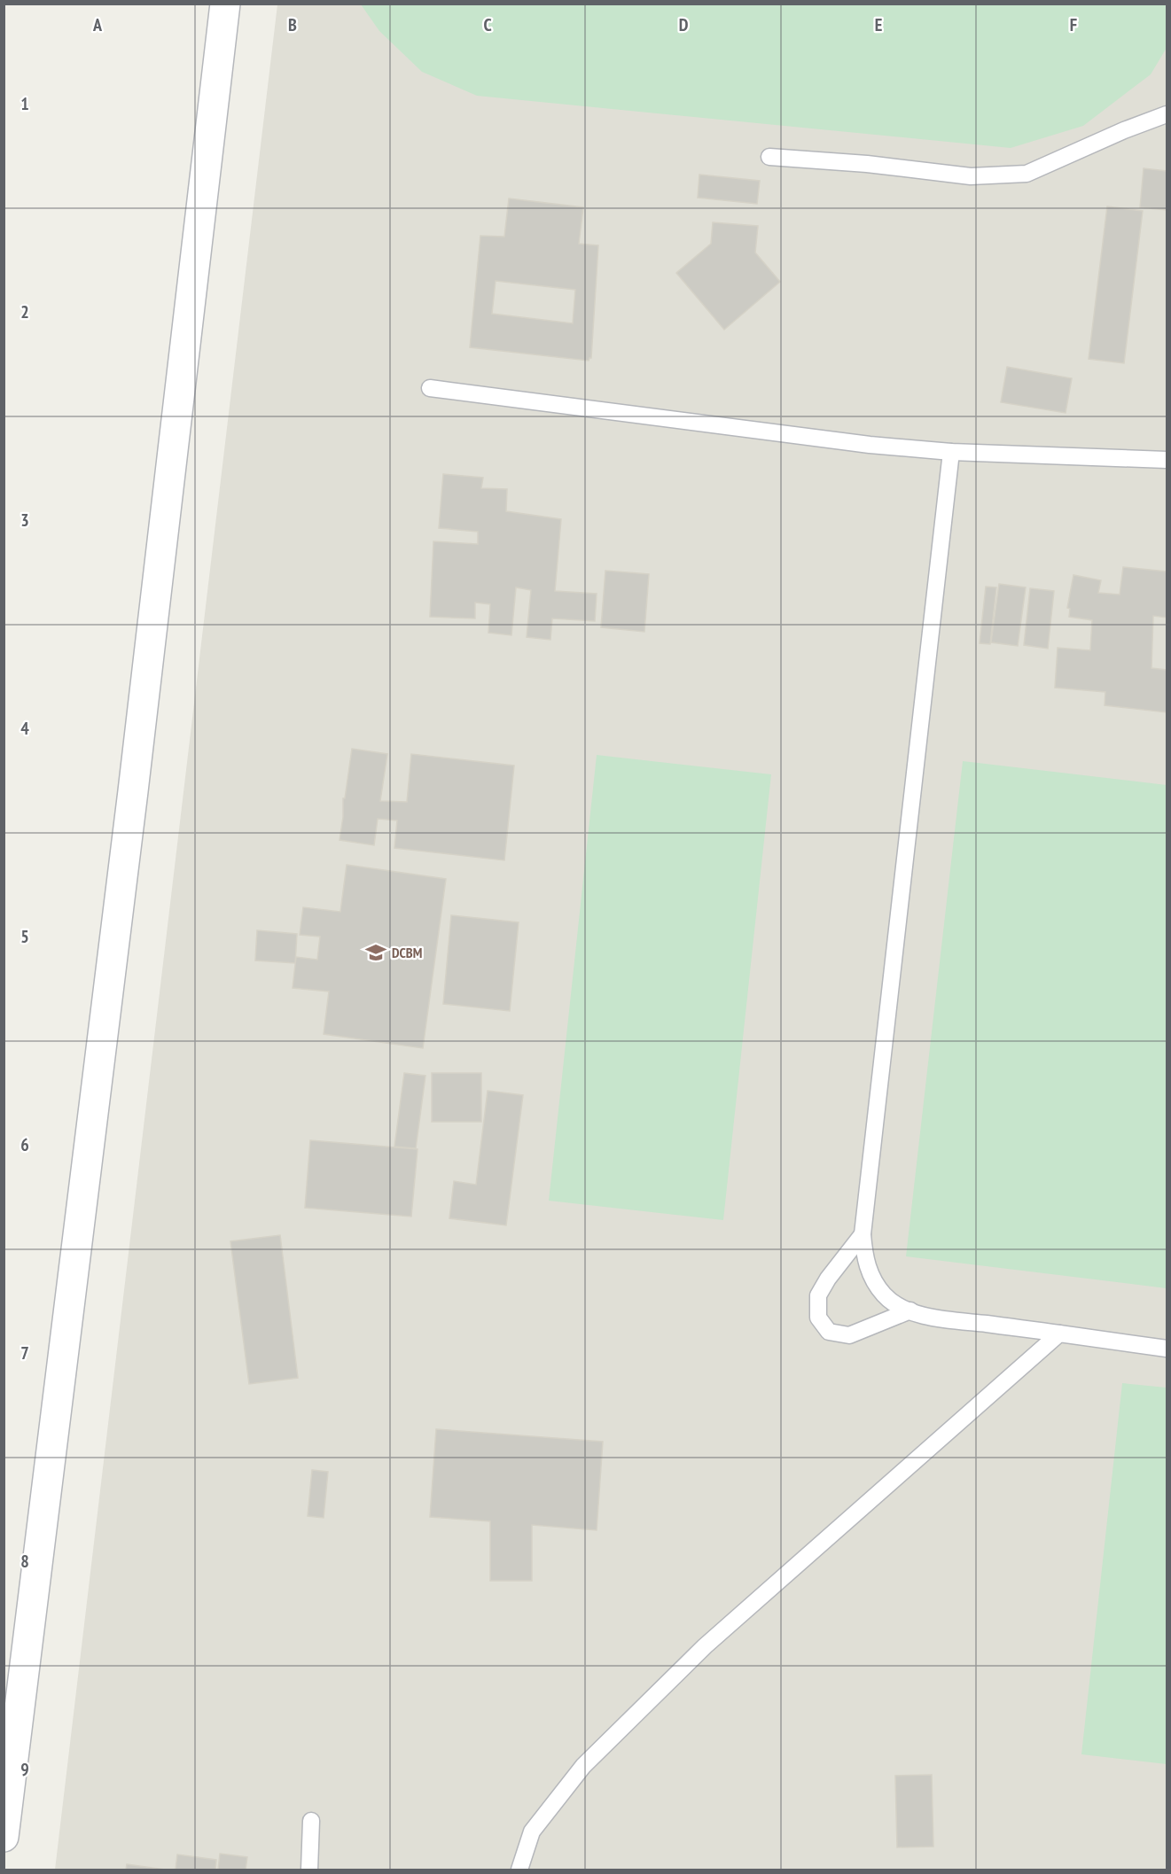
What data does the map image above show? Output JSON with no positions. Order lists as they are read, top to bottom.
{
  "places": {
    "school or university": ["DCBM"]
  },
  "grid": {
    "columns": [
      "A",
      "B",
      "C",
      "D",
      "E",
      "F"
    ],
    "rows": [
      "1",
      "2",
      "3",
      "4",
      "5",
      "6",
      "7",
      "8",
      "9"
    ]
  }
}
